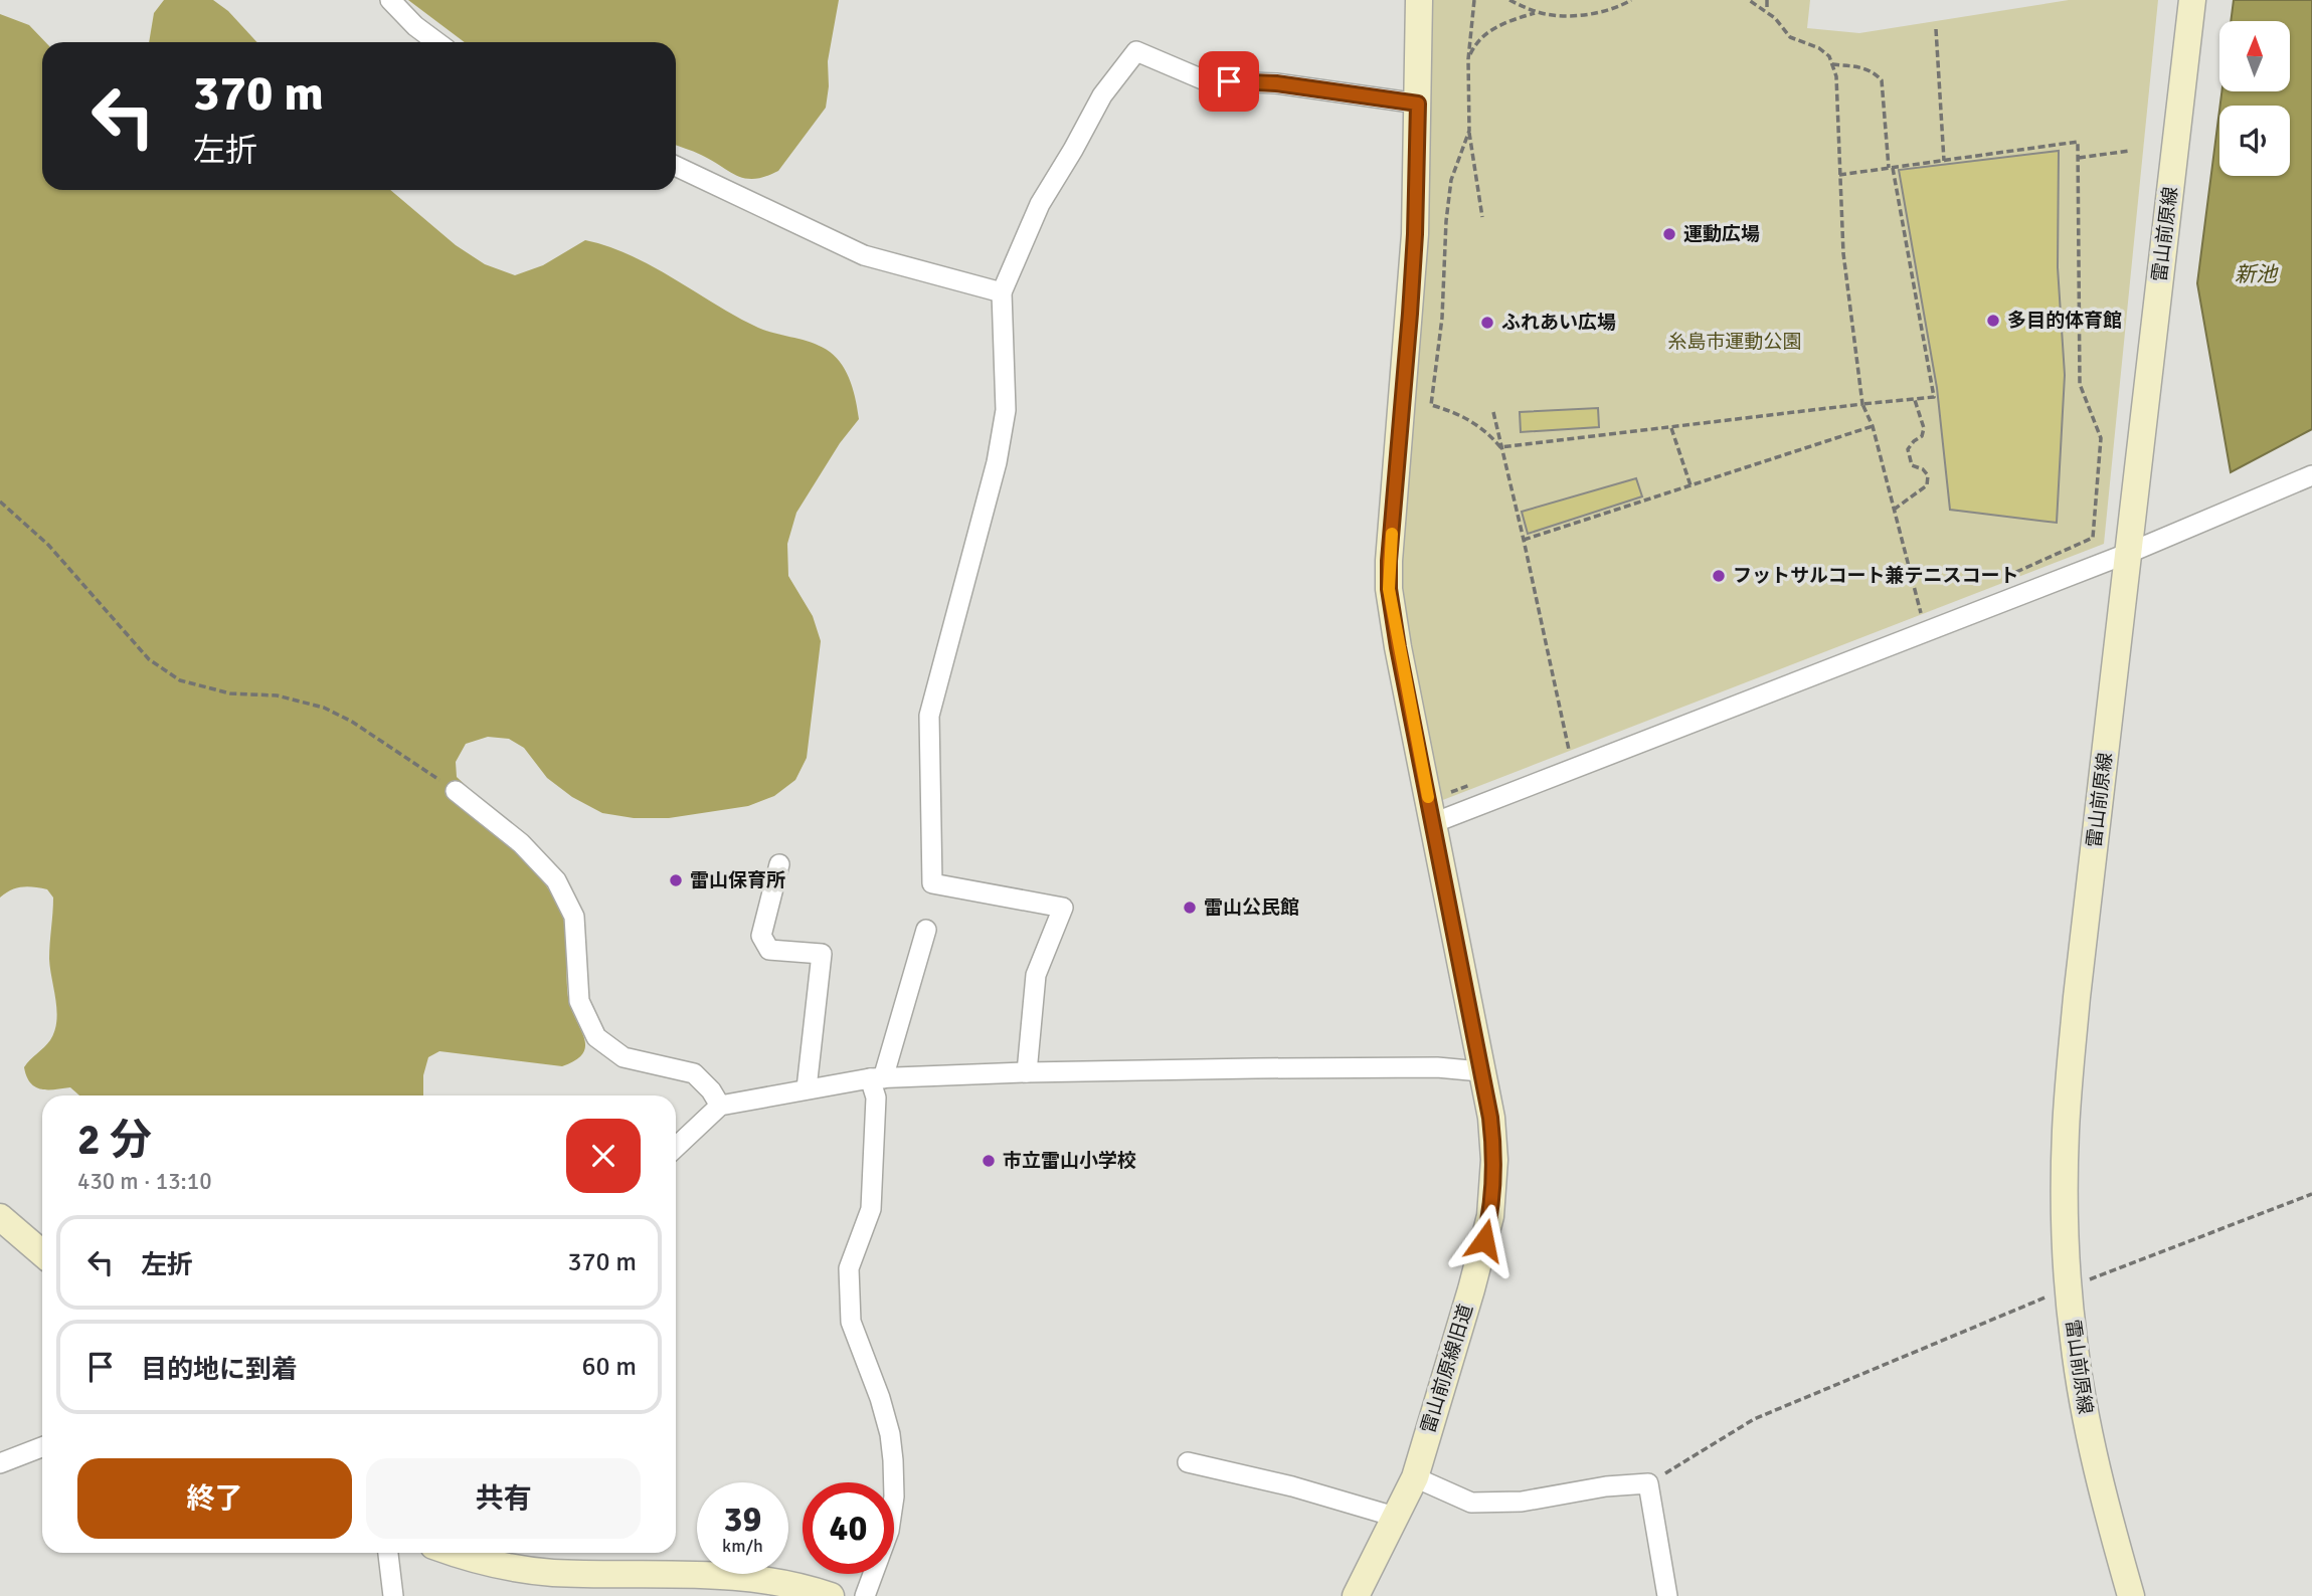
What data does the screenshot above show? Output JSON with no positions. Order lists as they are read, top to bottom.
{
  "streets": {
    "street": ["雷山前原線", "雷山前原線旧道"]
  },
  "water": ["新池"],
  "parks": ["糸島市運動公園"],
  "places": [
    "運動広場",
    "多目的体育館",
    "ふれあい広場",
    "フットサルコート兼テニスコート",
    "雷山保育所",
    "雷山公民館",
    "市立雷山小学校"
  ],
  "north": "top",
  "page": {
    "turn": ["370 m", "左折"],
    "heading": ["2 分", "430 m · 13:10"],
    "list": [
      {
        "name": "左折",
        "value": "370 m"
      },
      {
        "name": "目的地に到着",
        "value": "60 m"
      }
    ],
    "buttons": ["終了", "共有"],
    "speed": "39 km/h",
    "limit": "40"
  }
}
